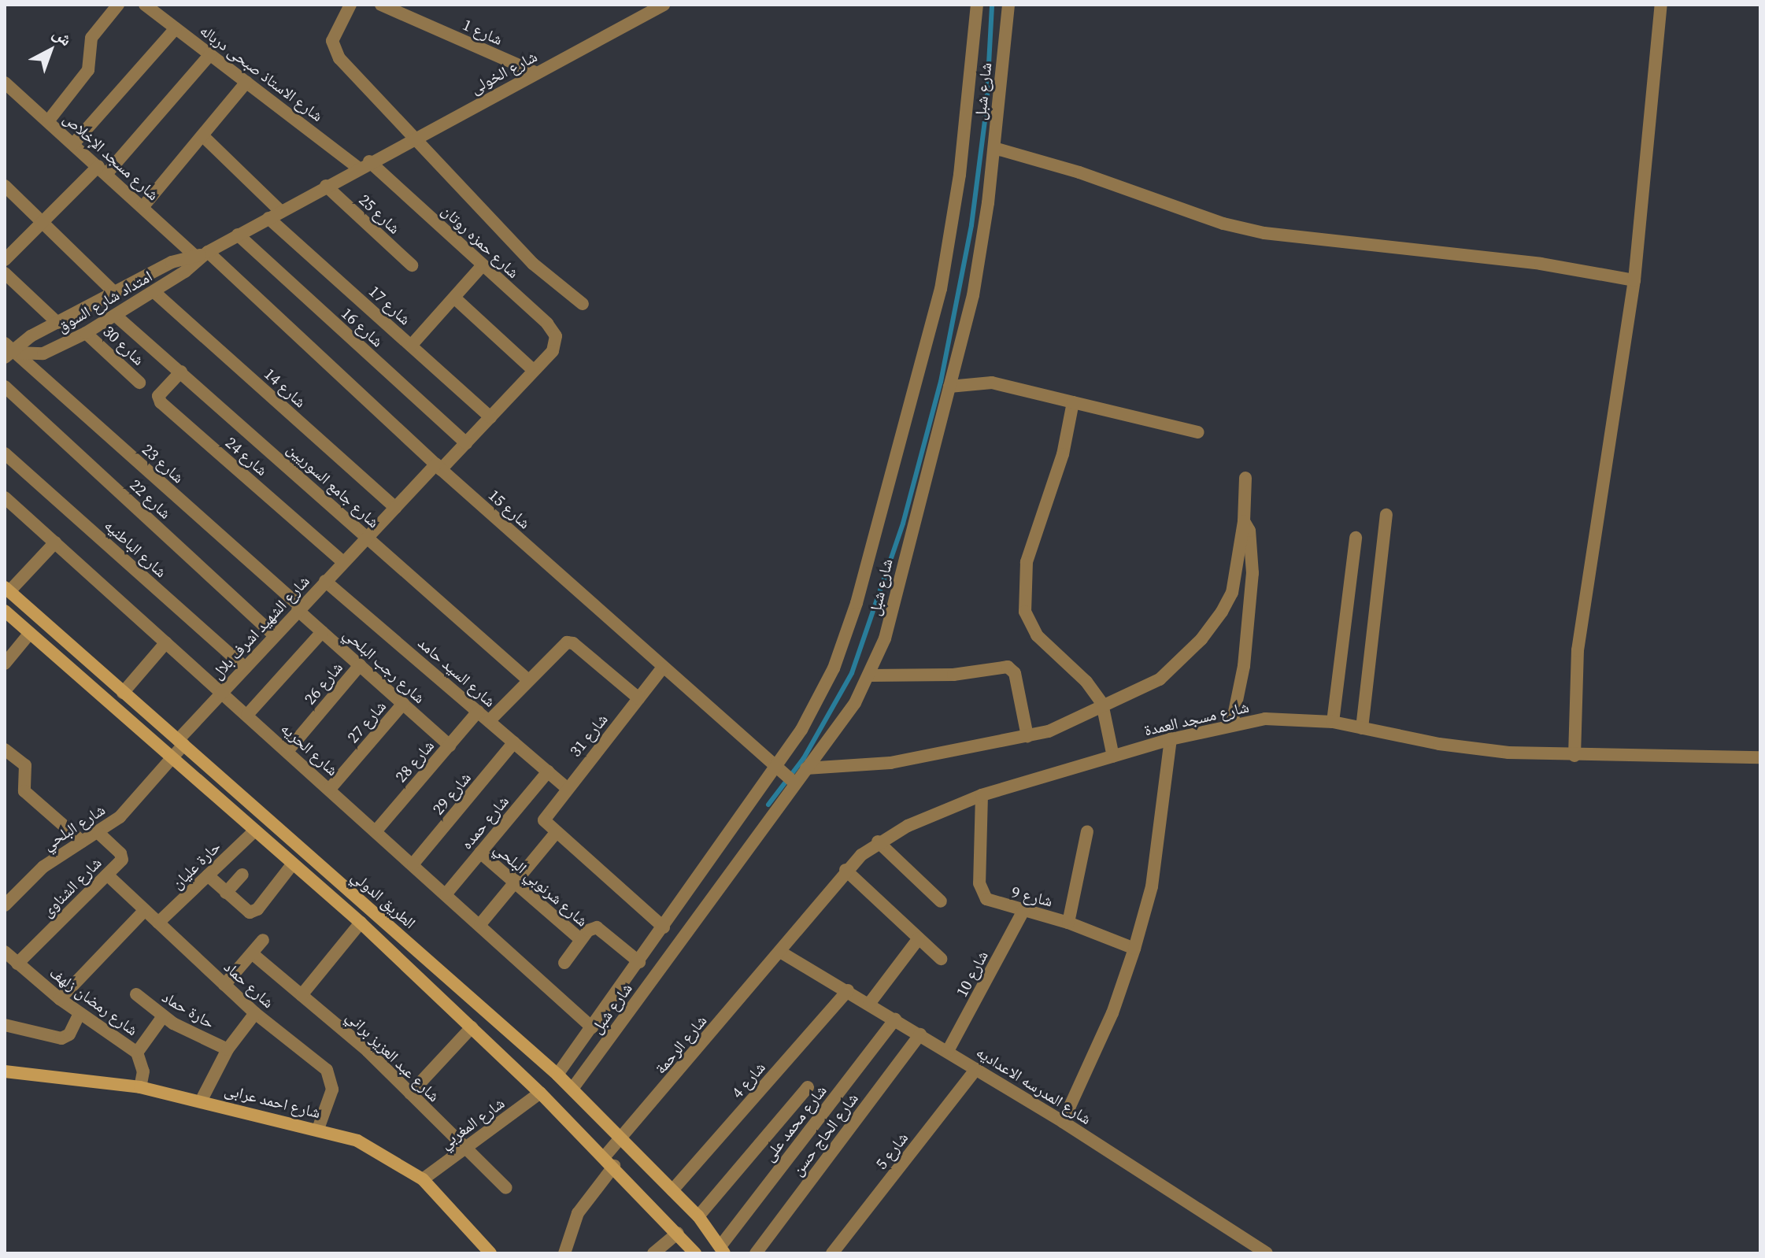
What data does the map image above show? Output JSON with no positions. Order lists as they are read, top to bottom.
{
  "streets": {
    "street": [
      "شارع 1",
      "شارع الخولى",
      "شارع الاستاذ صبحى درباله",
      "شارع شبل",
      "شارع مسجد الإخلاص",
      "شارع 25",
      "شارع حمزه روتان",
      "امتداد شارع السوق",
      "شارع 17",
      "شارع 16",
      "شارع 30",
      "شارع 14",
      "شارع 24",
      "شارع 23",
      "شارع جامع السوريين",
      "شارع 22",
      "شارع 15",
      "شارع الباطنيه",
      "شارع الشهيد اشرف بلال",
      "شارع رجب البلحي",
      "شارع السيد حامد",
      "شارع 26",
      "شارع مسجد العمدة",
      "شارع 27",
      "شارع 31",
      "شارع الحريه",
      "شارع 28",
      "شارع 29",
      "شارع حمده",
      "شارع البلحي",
      "حارة عليان",
      "شارع شرنوبي البلحي",
      "شارع الشناوى",
      "شارع 9",
      "الطريق الدولي",
      "شارع 10",
      "شارع حماد",
      "شارع رمضان زلهف",
      "حارة حماد",
      "شارع الرحمة",
      "شارع عبد العزيز براني",
      "شارع 4",
      "شارع المدرسه الاعداديه",
      "شارع احمد عرابى",
      "شارع المغربي",
      "شارع محمد على",
      "شارع الحاج حسن",
      "شارع 5"
    ]
  },
  "crossings": [
    ["شارع 1", "شارع الخولى"],
    ["شارع الخولى", "شارع الاستاذ صبحى درباله"],
    ["شارع الخولى", "شارع حمزه روتان"],
    ["شارع الخولى", "امتداد شارع السوق"],
    ["شارع الاستاذ صبحى درباله", "شارع حمزه روتان"],
    ["شارع الاستاذ صبحى درباله", "امتداد شارع السوق"],
    ["شارع شبل", "شارع 15"],
    ["شارع شبل", "شارع الحريه"],
    ["شارع شبل", "الطريق الدولي"],
    ["شارع مسجد الإخلاص", "امتداد شارع السوق"],
    ["شارع مسجد الإخلاص", "شارع 15"],
    ["شارع 25", "امتداد شارع السوق"],
    ["شارع حمزه روتان", "امتداد شارع السوق"],
    ["شارع حمزه روتان", "شارع الشهيد اشرف بلال"],
    ["امتداد شارع السوق", "شارع 17"],
    ["امتداد شارع السوق", "شارع 16"],
    ["امتداد شارع السوق", "شارع 30"],
    ["امتداد شارع السوق", "شارع 14"],
    ["امتداد شارع السوق", "شارع 23"],
    ["امتداد شارع السوق", "شارع جامع السوريين"],
    ["امتداد شارع السوق", "شارع 15"],
    ["شارع 17", "شارع الشهيد اشرف بلال"],
    ["شارع 16", "شارع الشهيد اشرف بلال"],
    ["شارع 14", "شارع الشهيد اشرف بلال"],
    ["شارع 24", "شارع جامع السوريين"],
    ["شارع 24", "شارع الشهيد اشرف بلال"],
    ["شارع 23", "شارع الشهيد اشرف بلال"],
    ["شارع 23", "شارع رجب البلحي"],
    ["شارع جامع السوريين", "شارع الشهيد اشرف بلال"],
    ["شارع 22", "شارع الشهيد اشرف بلال"],
    ["شارع 15", "شارع الشهيد اشرف بلال"],
    ["شارع 15", "شارع 31"],
    ["شارع الباطنيه", "شارع الشهيد اشرف بلال"],
    ["شارع الشهيد اشرف بلال", "شارع رجب البلحي"],
    ["شارع الشهيد اشرف بلال", "شارع السيد حامد"],
    ["شارع الشهيد اشرف بلال", "شارع الحريه"],
    ["شارع الشهيد اشرف بلال", "شارع البلحي"],
    ["شارع الشهيد اشرف بلال", "الطريق الدولي"],
    ["شارع رجب البلحي", "شارع 26"],
    ["شارع رجب البلحي", "شارع 27"],
    ["شارع رجب البلحي", "شارع 28"],
    ["شارع السيد حامد", "شارع 31"],
    ["شارع السيد حامد", "شارع 28"],
    ["شارع السيد حامد", "شارع 29"],
    ["شارع السيد حامد", "شارع حمده"],
    ["شارع 26", "شارع الحريه"],
    ["شارع مسجد العمدة", "شارع 9"],
    ["شارع مسجد العمدة", "شارع الرحمة"],
    ["شارع مسجد العمدة", "شارع المدرسه الاعداديه"],
    ["شارع 27", "شارع الحريه"],
    ["شارع الحريه", "شارع 28"],
    ["شارع الحريه", "شارع 29"],
    ["شارع الحريه", "شارع حمده"],
    ["شارع حمده", "شارع شرنوبي البلحي"],
    ["شارع البلحي", "شارع الشناوى"],
    ["شارع البلحي", "الطريق الدولي"],
    ["حارة عليان", "الطريق الدولي"],
    ["حارة عليان", "شارع حماد"],
    ["شارع الشناوى", "شارع حماد"],
    ["شارع الشناوى", "شارع رمضان زلهف"],
    ["شارع 9", "شارع 10"],
    ["الطريق الدولي", "شارع الرحمة"],
    ["الطريق الدولي", "شارع 4"],
    ["الطريق الدولي", "شارع المغربي"],
    ["الطريق الدولي", "شارع محمد على"],
    ["شارع 10", "شارع المدرسه الاعداديه"],
    ["شارع حماد", "شارع احمد عرابى"],
    ["شارع رمضان زلهف", "شارع احمد عرابى"],
    ["شارع الرحمة", "شارع المدرسه الاعداديه"],
    ["شارع عبد العزيز براني", "شارع المغربي"],
    ["شارع 4", "شارع المدرسه الاعداديه"],
    ["شارع المدرسه الاعداديه", "شارع محمد على"],
    ["شارع المدرسه الاعداديه", "شارع الحاج حسن"],
    ["شارع المدرسه الاعداديه", "شارع 5"],
    ["شارع احمد عرابى", "شارع المغربي"]
  ],
  "north": "top right"
}
